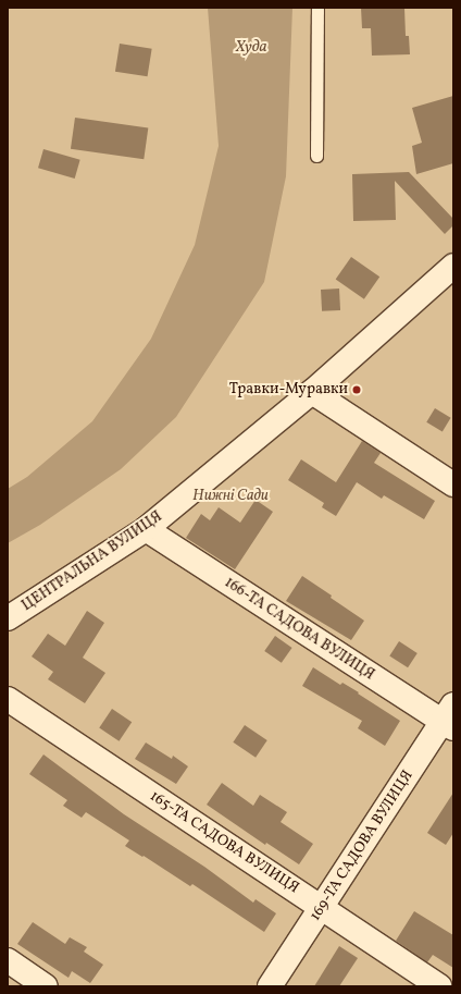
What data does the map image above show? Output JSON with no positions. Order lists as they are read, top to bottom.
{
  "streets": {
    "street": [
      "ЦЕНТРАЛЬНА ВУЛИЦЯ",
      "166-ТА САДОВА ВУЛИЦЯ",
      "165-ТА САДОВА ВУЛИЦЯ",
      "169-ТА САДОВА ВУЛИЦЯ"
    ]
  },
  "crossings": [
    ["ЦЕНТРАЛЬНА ВУЛИЦЯ", "166-ТА САДОВА ВУЛИЦЯ"],
    ["166-ТА САДОВА ВУЛИЦЯ", "169-ТА САДОВА ВУЛИЦЯ"],
    ["165-ТА САДОВА ВУЛИЦЯ", "169-ТА САДОВА ВУЛИЦЯ"]
  ],
  "water": ["Худа"],
  "parks": ["Нижні Сади"],
  "places": ["Травки-Муравки"]
}
